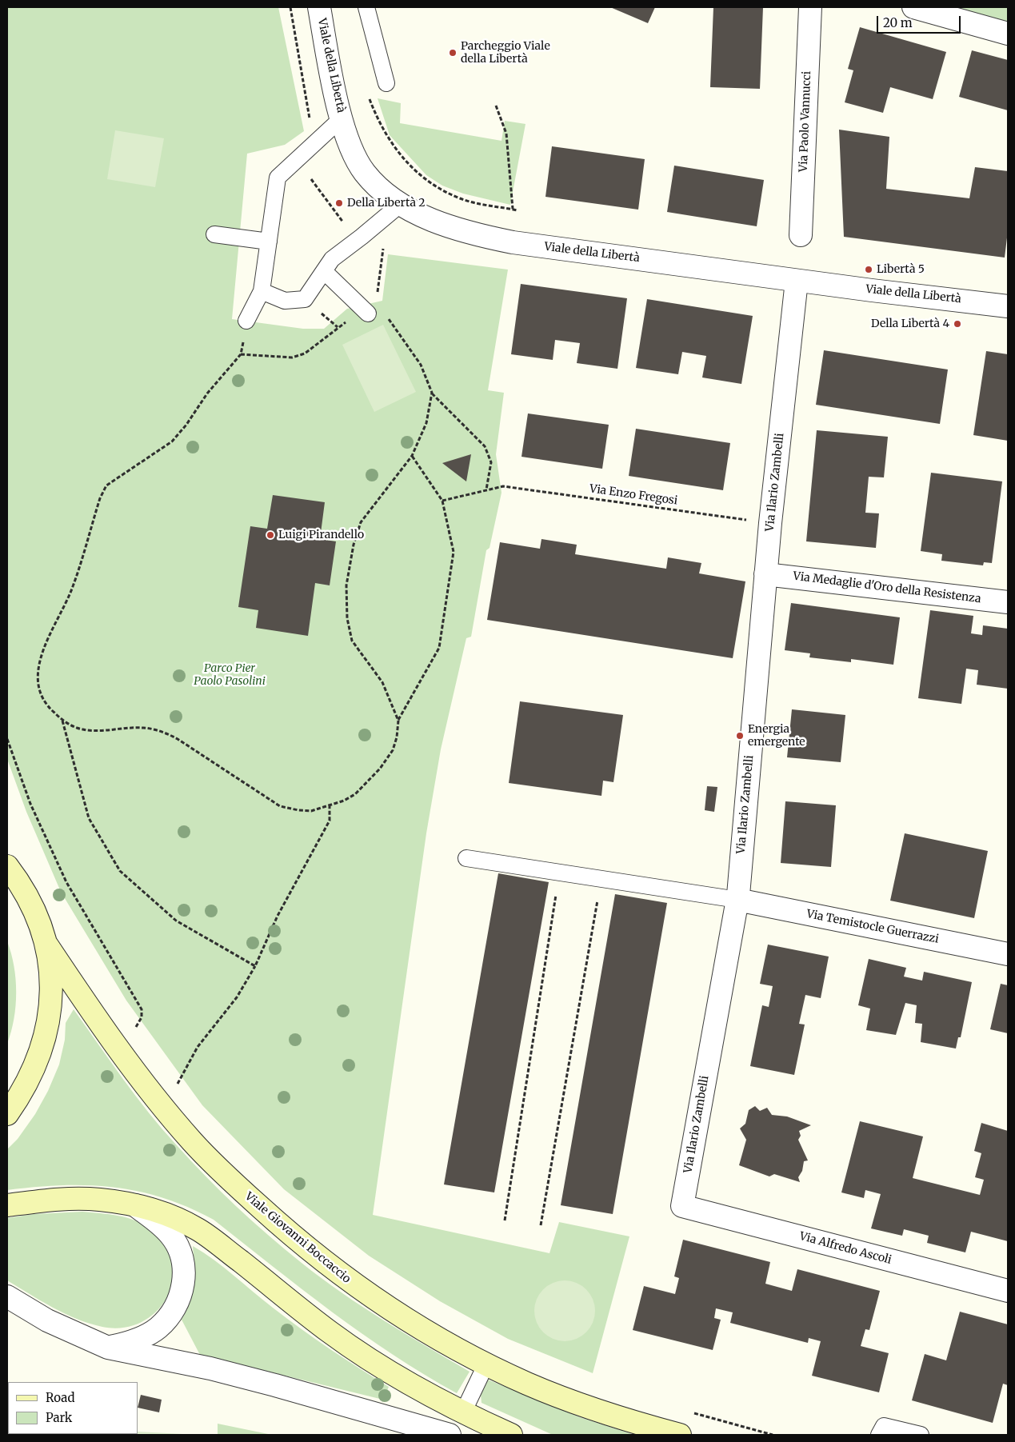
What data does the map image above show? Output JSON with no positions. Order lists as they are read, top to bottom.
{
  "streets": {
    "main road": ["Viale Giovanni Boccaccio"],
    "street": [
      "Viale della Libertà",
      "Via Paolo Vannucci",
      "Via Ilario Zambelli",
      "Via Medaglie d'Oro della Resistenza",
      "Via Temistocle Guerrazzi",
      "Via Alfredo Ascoli"
    ],
    "path": ["Via Enzo Fregosi"]
  },
  "crossings": [
    ["Viale della Libertà", "Via Ilario Zambelli"],
    ["Via Ilario Zambelli", "Via Enzo Fregosi"],
    ["Via Ilario Zambelli", "Via Medaglie d'Oro della Resistenza"],
    ["Via Ilario Zambelli", "Via Temistocle Guerrazzi"],
    ["Via Ilario Zambelli", "Via Alfredo Ascoli"]
  ],
  "parks": ["Parco Pier Paolo Pasolini"],
  "places": [
    "Parcheggio Viale della Libertà",
    "Della Libertà 2",
    "Libertà 5",
    "Della Libertà 4",
    "Luigi Pirandello",
    "Energia emergente"
  ],
  "legend": ["Road", "Park"],
  "scale_bar": "20 m"
}
